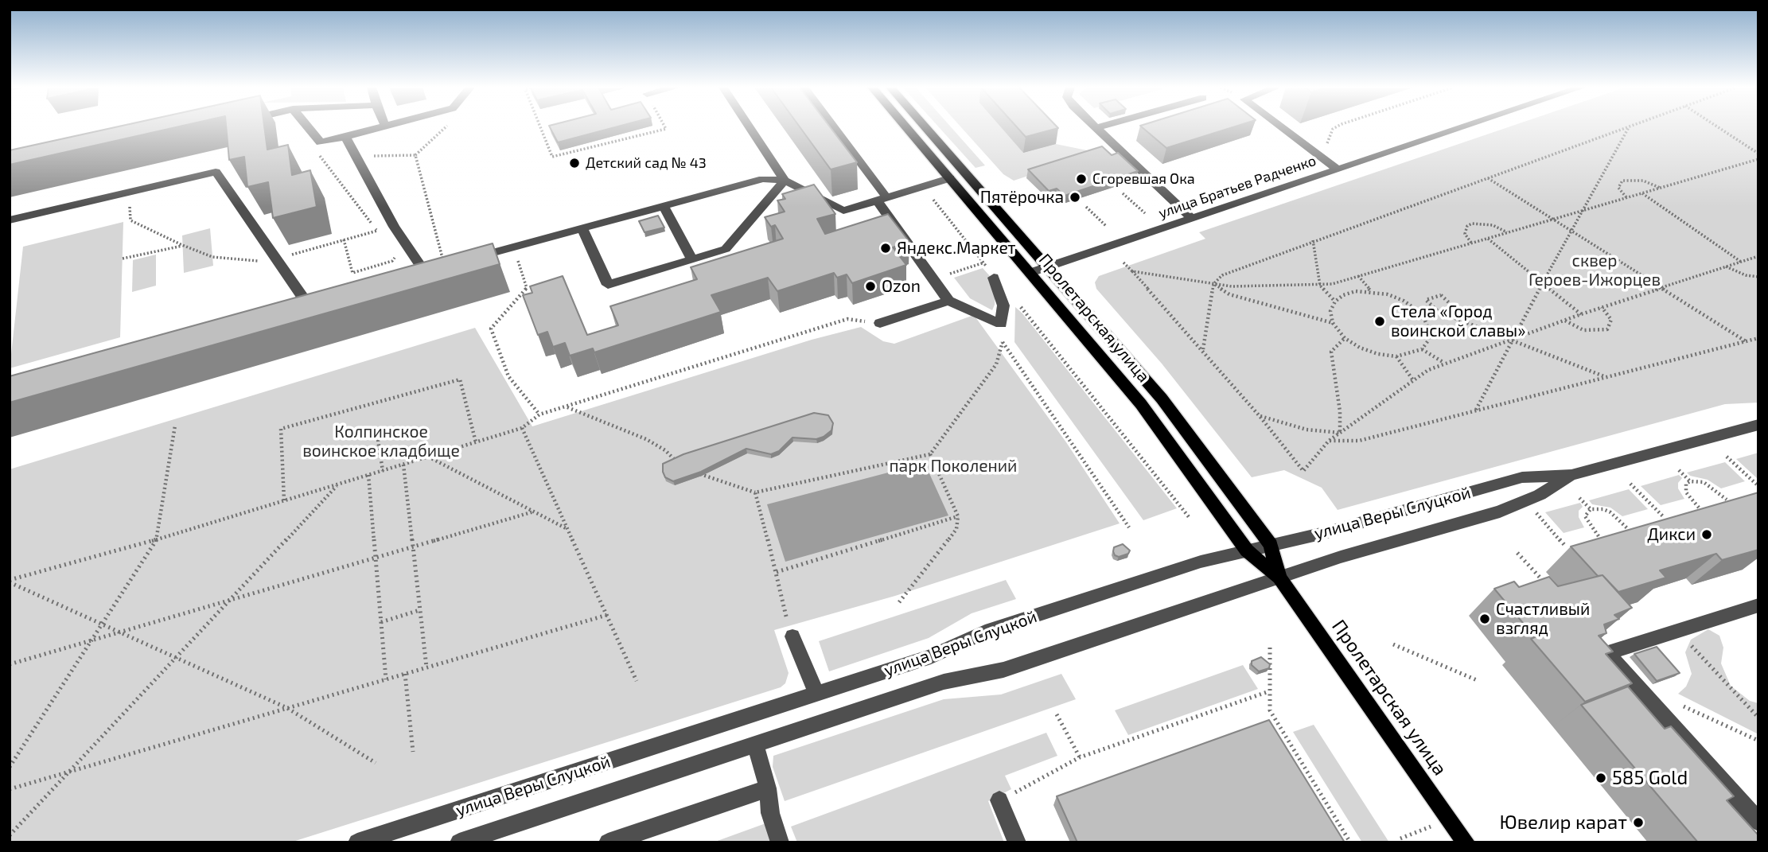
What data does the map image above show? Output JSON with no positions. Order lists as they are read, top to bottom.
{
  "streets": {
    "main road": ["Пролетарская улица"],
    "street": ["улица Братьев Радченко", "улица Веры Слуцкой"]
  },
  "crossings": [
    ["улица Братьев Радченко", "Пролетарская улица"],
    ["Пролетарская улица", "улица Веры Слуцкой"]
  ],
  "parks": ["сквер Героев-Ижорцев", "Колпинское воинское кладбище", "парк Поколений"],
  "places": [
    "Детский сад № 43",
    "Сгоревшая Ока",
    "Пятёрочка",
    "Яндекс.Маркет",
    "Ozon",
    "Стела «Город воинской славы»",
    "Дикси",
    "Счастливый взгляд",
    "585 Gold",
    "Ювелир карат"
  ]
}
